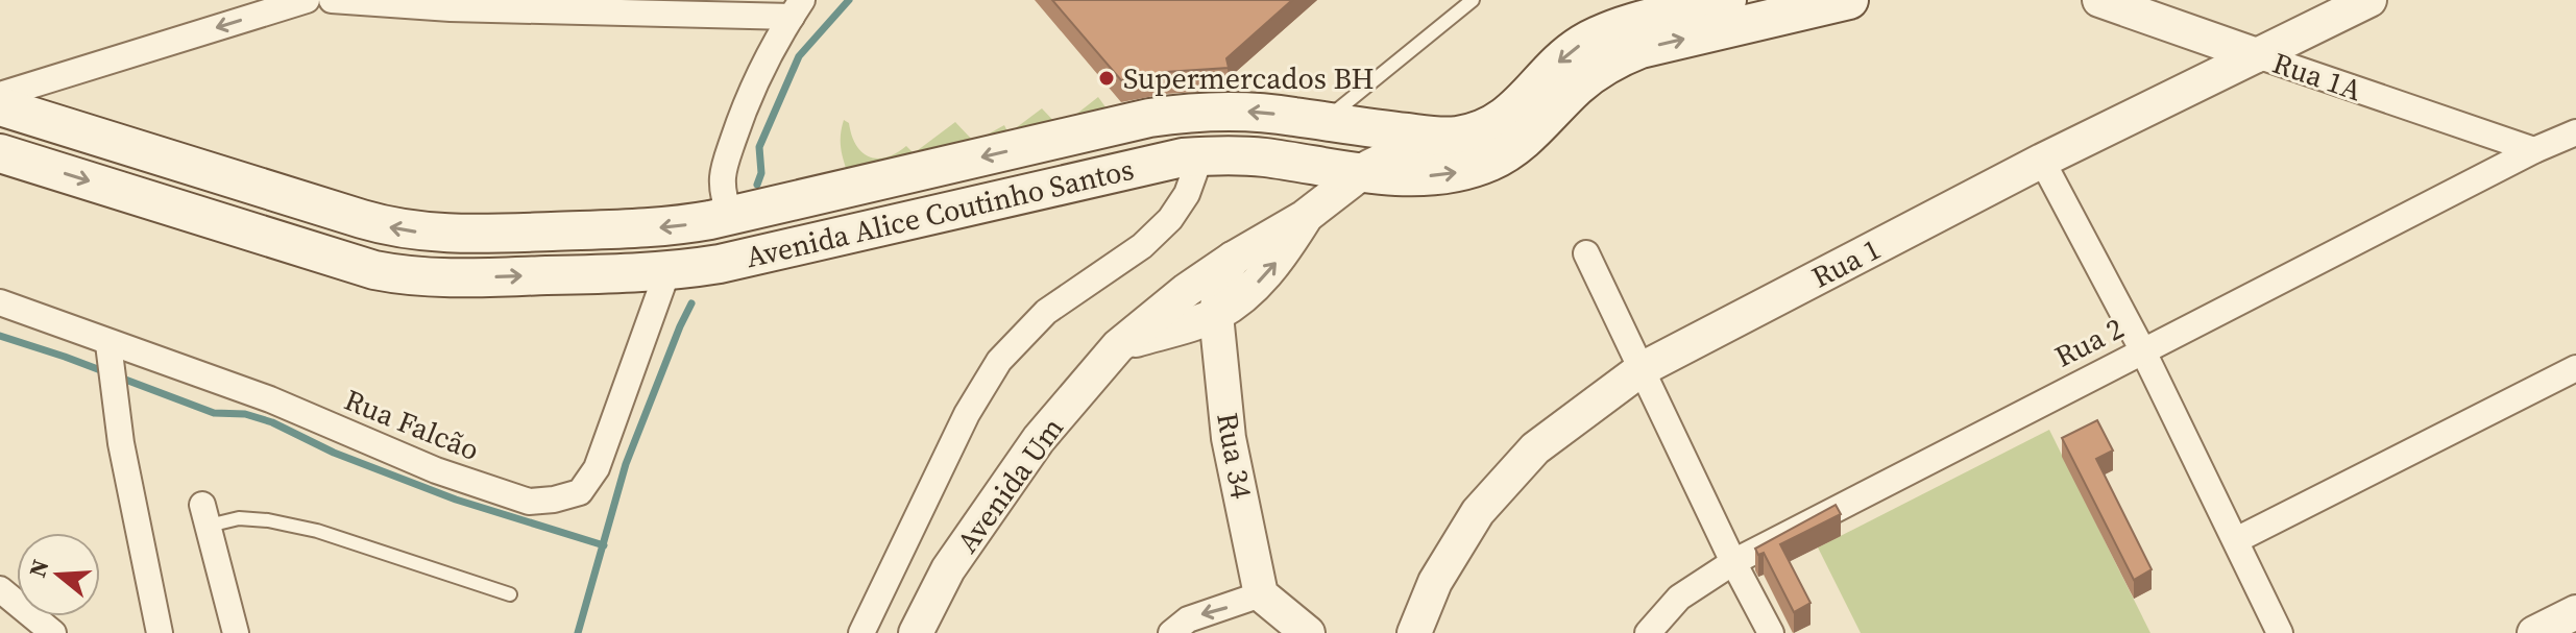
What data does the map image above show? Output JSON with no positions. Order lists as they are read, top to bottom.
{
  "streets": {
    "main road": ["Avenida Alice Coutinho Santos"],
    "street": [
      "Rua 1A",
      "Rua 1",
      "Rua 2",
      "Rua Falcão",
      "Rua 34",
      "Avenida Um"
    ]
  },
  "crossings": [
    ["Rua 1A", "Rua 1"],
    ["Rua 1A", "Rua 2"],
    ["Avenida Alice Coutinho Santos", "Rua Falcão"],
    ["Avenida Alice Coutinho Santos", "Avenida Um"],
    ["Rua 34", "Avenida Um"]
  ],
  "places": ["Supermercados BH"],
  "north": "left"
}
